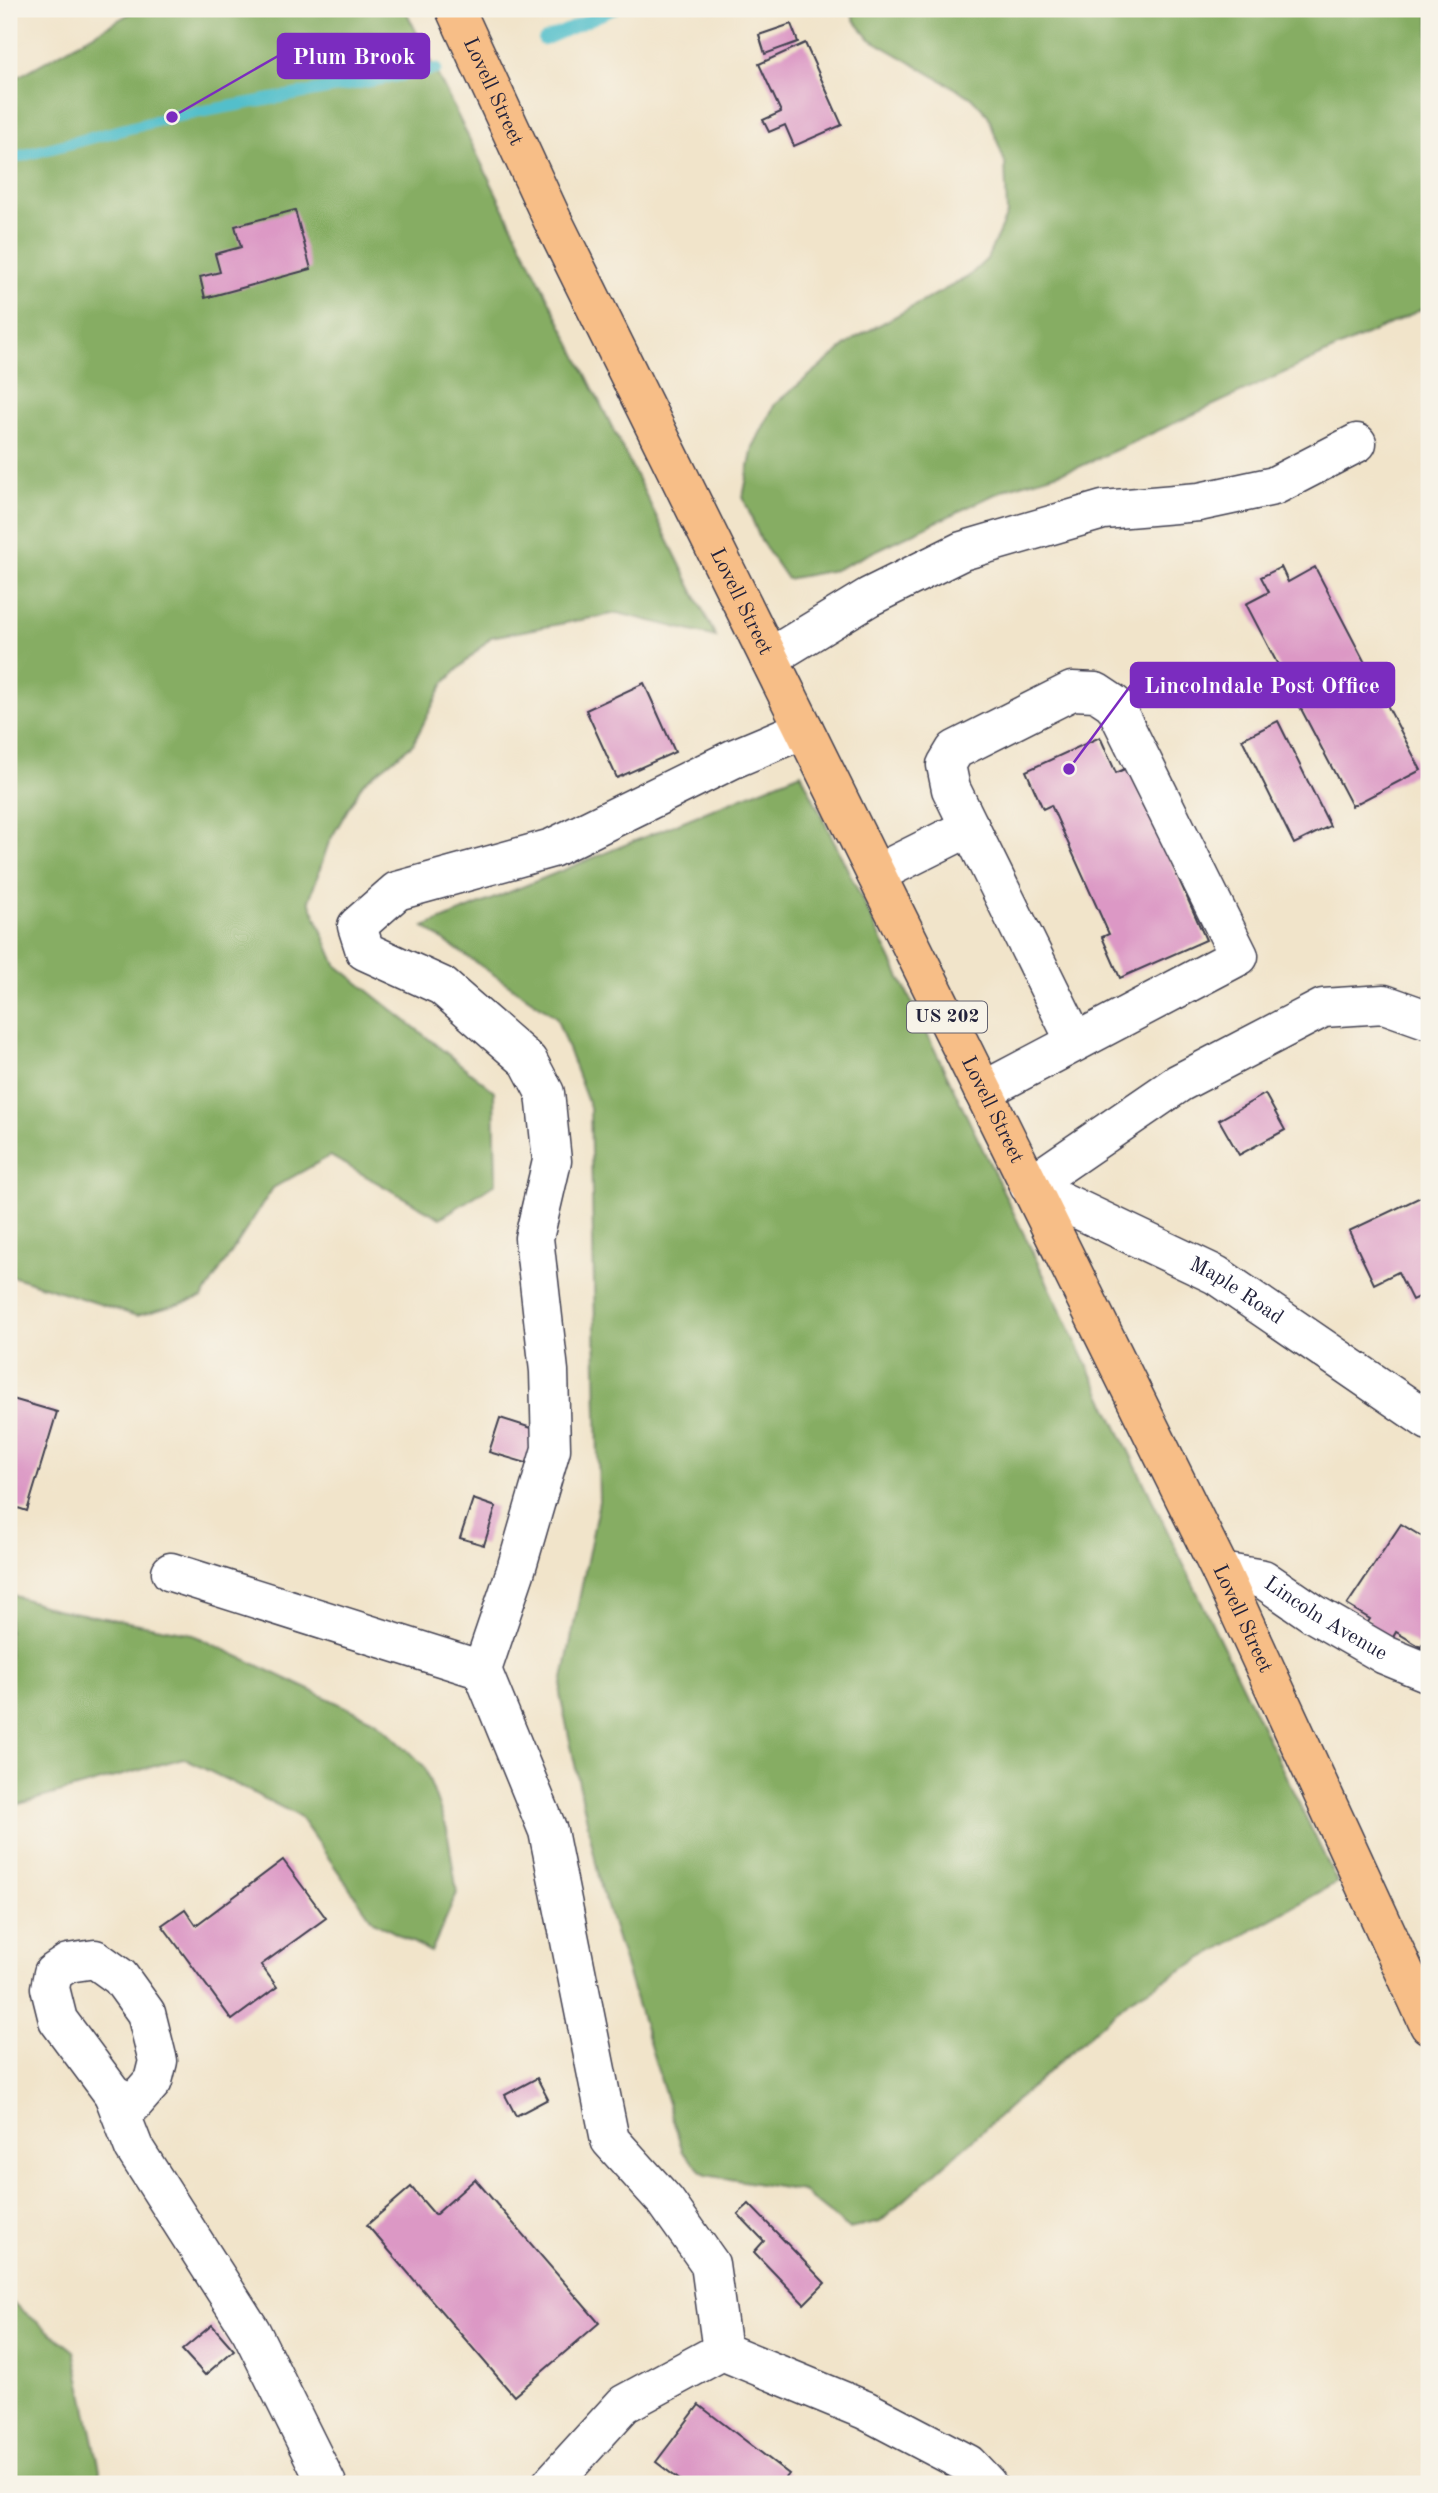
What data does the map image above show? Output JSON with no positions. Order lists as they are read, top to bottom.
{
  "streets": {
    "main road": ["Lovell Street", "US 202"],
    "street": ["Maple Road", "Lincoln Avenue"]
  },
  "crossings": [
    ["Lovell Street", "Maple Road"],
    ["Lovell Street", "Lincoln Avenue"]
  ],
  "places": ["Plum Brook", "Lincolndale Post Office"]
}
